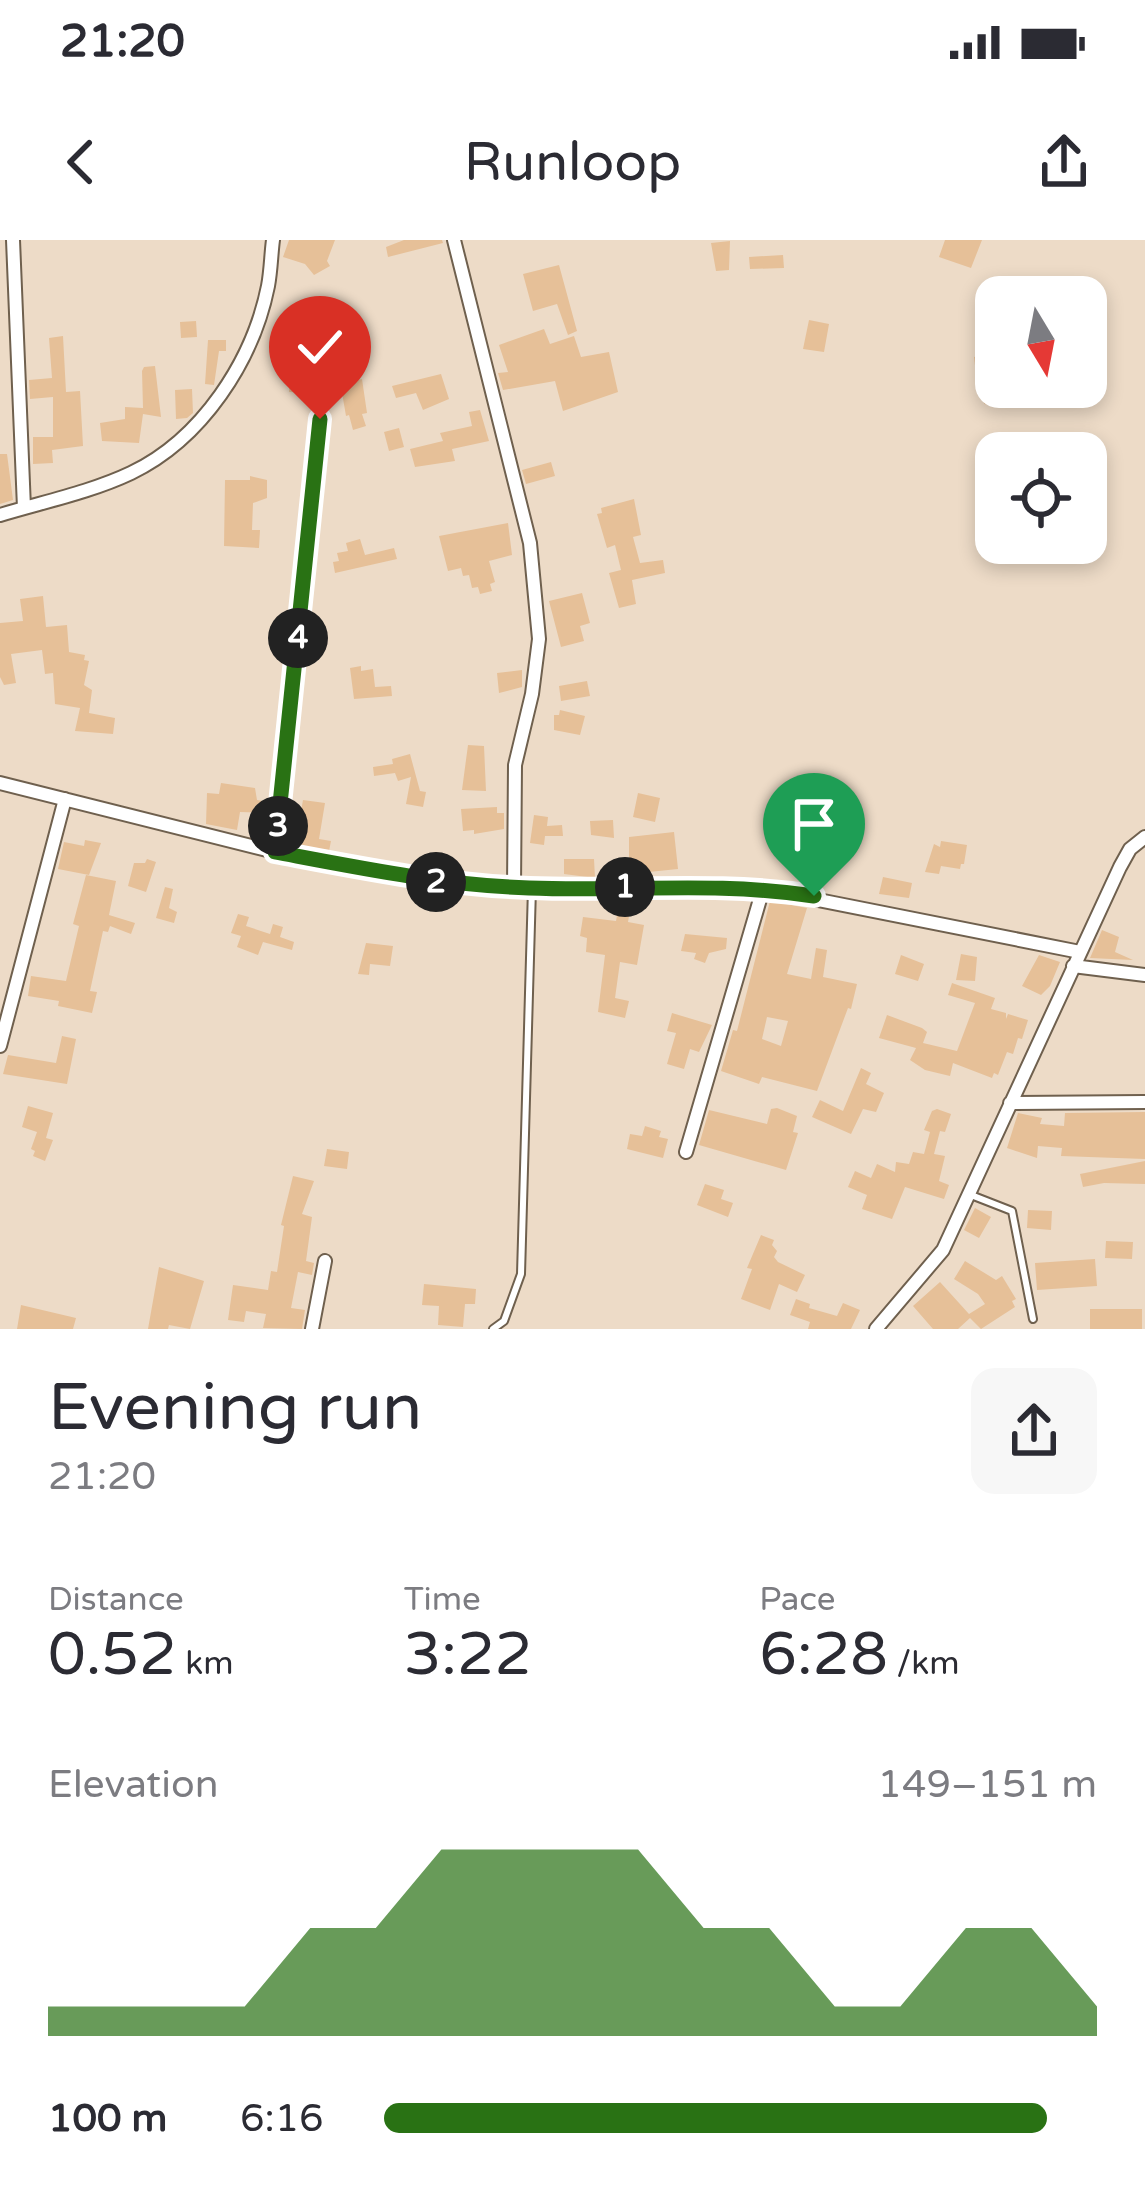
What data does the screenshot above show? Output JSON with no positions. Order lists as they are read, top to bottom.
{
  "north": "bottom",
  "page": {
    "status": "21:20",
    "header": "Runloop",
    "pins": [
      "4",
      "3",
      "2",
      "1"
    ],
    "heading": ["Evening run", "21:20"],
    "stats": [
      ["Distance", "0.52 km"],
      ["Time", "3:22"],
      ["Pace", "6:28 /km"]
    ],
    "chart": ["Elevation", "149–151 m"],
    "list": [
      {
        "name": "100 m",
        "note": "6:16"
      }
    ]
  }
}
